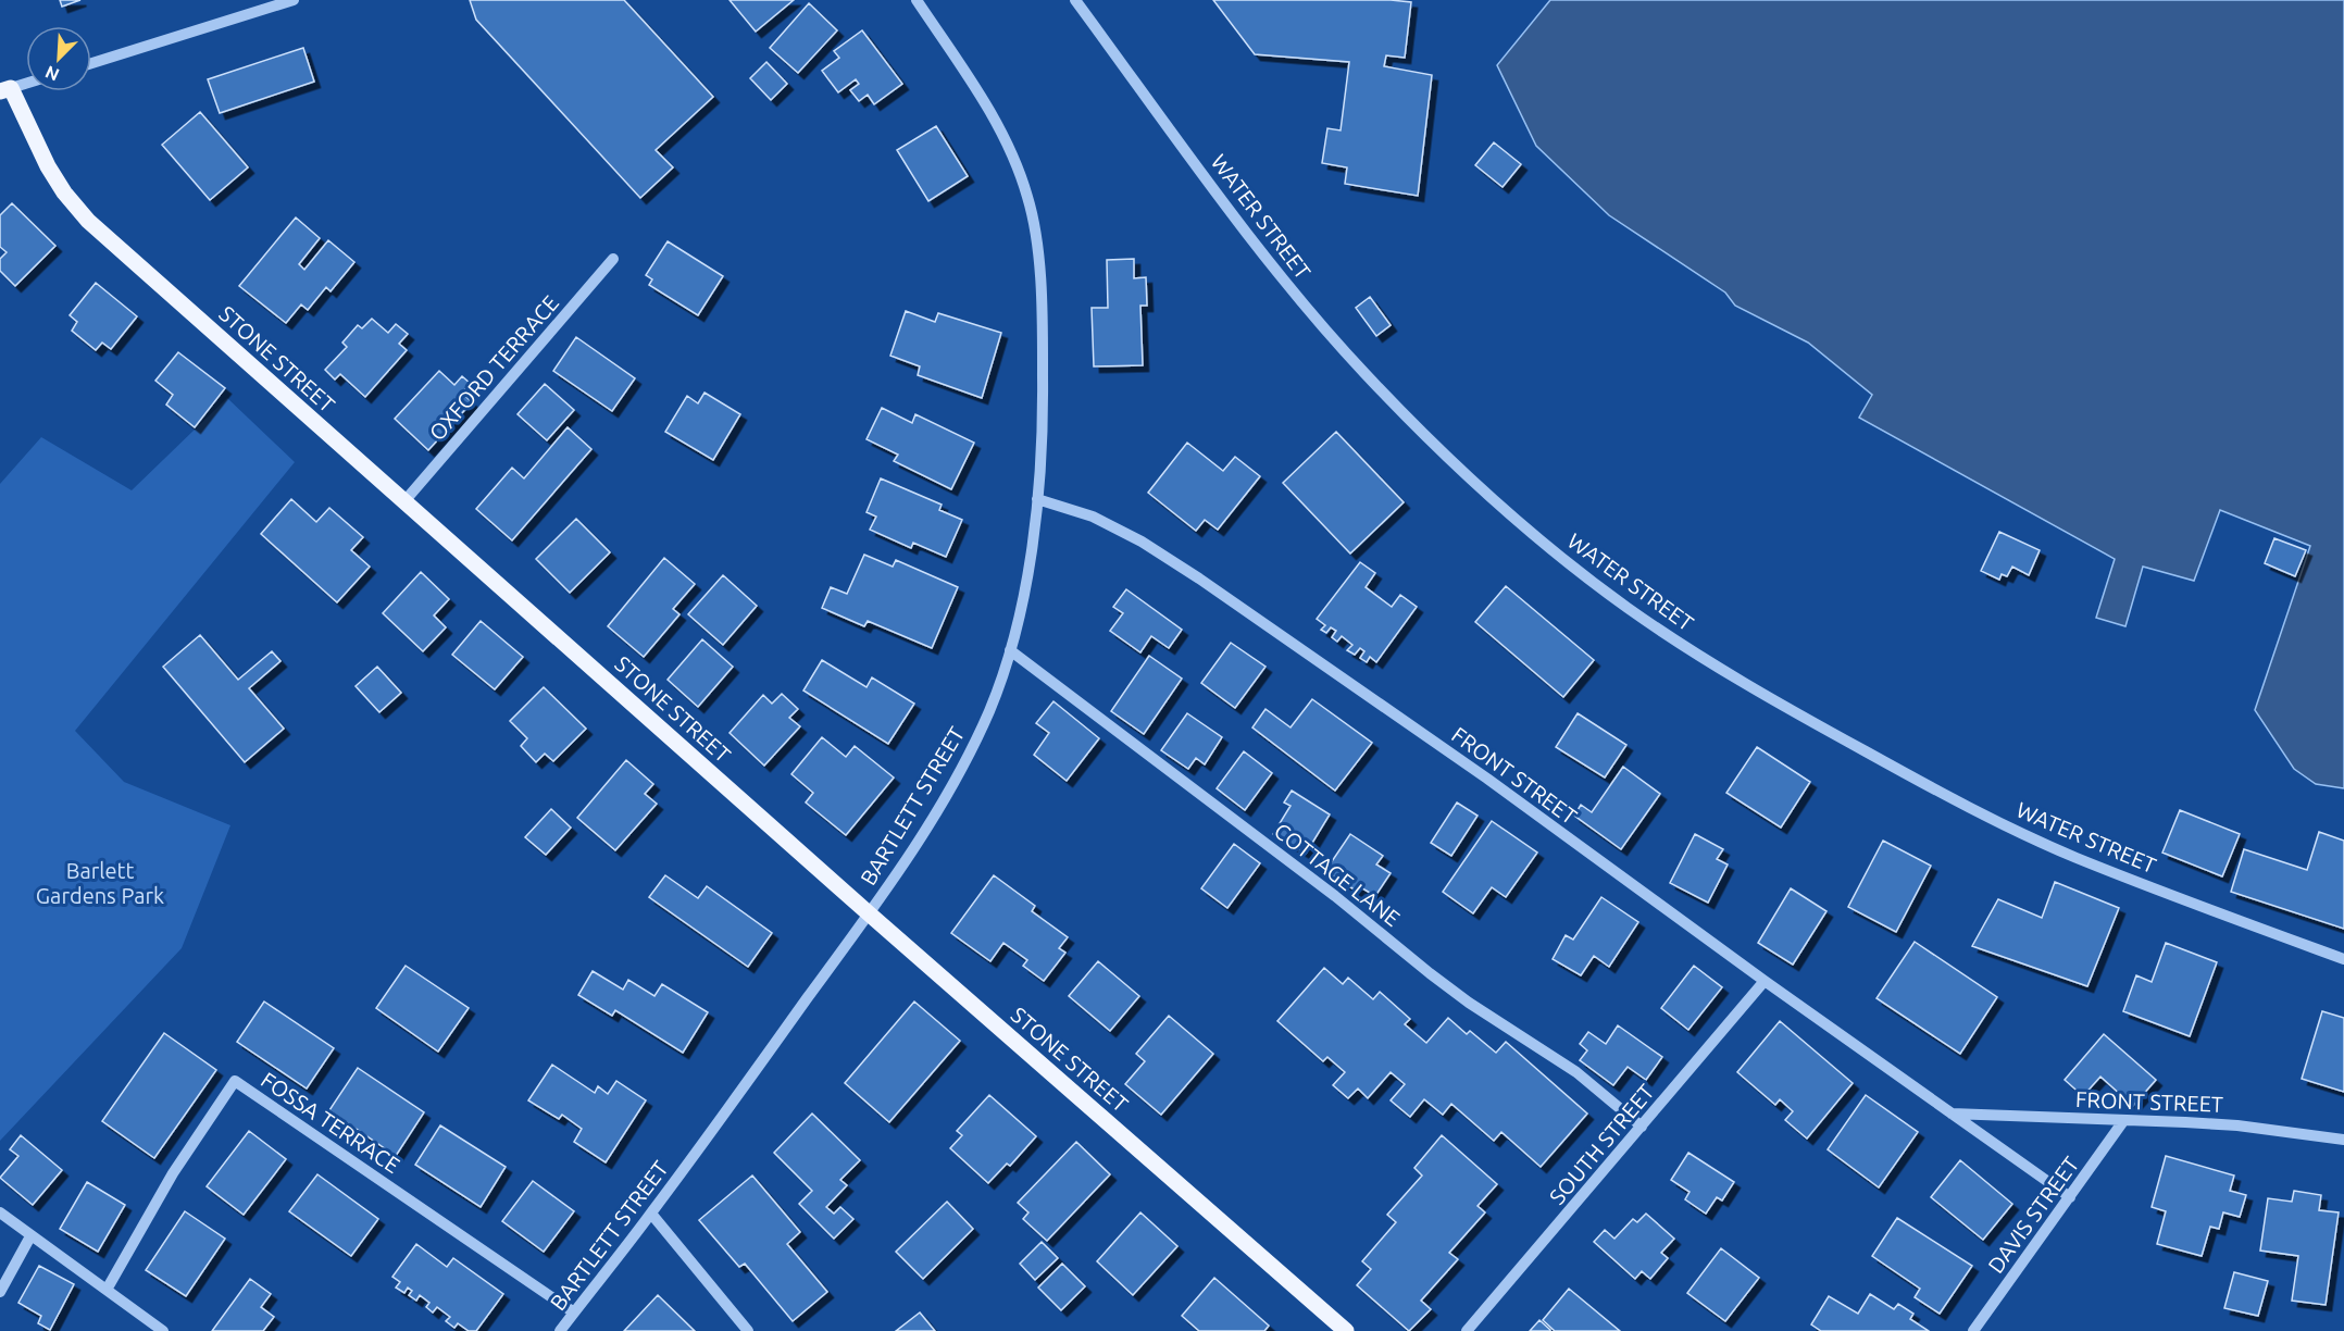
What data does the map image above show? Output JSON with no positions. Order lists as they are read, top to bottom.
{
  "streets": {
    "main road": ["STONE STREET"],
    "street": [
      "WATER STREET",
      "OXFORD TERRACE",
      "FRONT STREET",
      "BARTLETT STREET",
      "COTTAGE LANE",
      "FOSSA TERRACE",
      "SOUTH STREET",
      "DAVIS STREET"
    ]
  },
  "crossings": [
    ["STONE STREET", "OXFORD TERRACE"],
    ["STONE STREET", "BARTLETT STREET"],
    ["FRONT STREET", "BARTLETT STREET"],
    ["FRONT STREET", "SOUTH STREET"],
    ["FRONT STREET", "DAVIS STREET"],
    ["BARTLETT STREET", "COTTAGE LANE"],
    ["BARTLETT STREET", "FOSSA TERRACE"],
    ["COTTAGE LANE", "SOUTH STREET"]
  ],
  "parks": ["Barlett Gardens Park"],
  "north": "bottom left"
}
